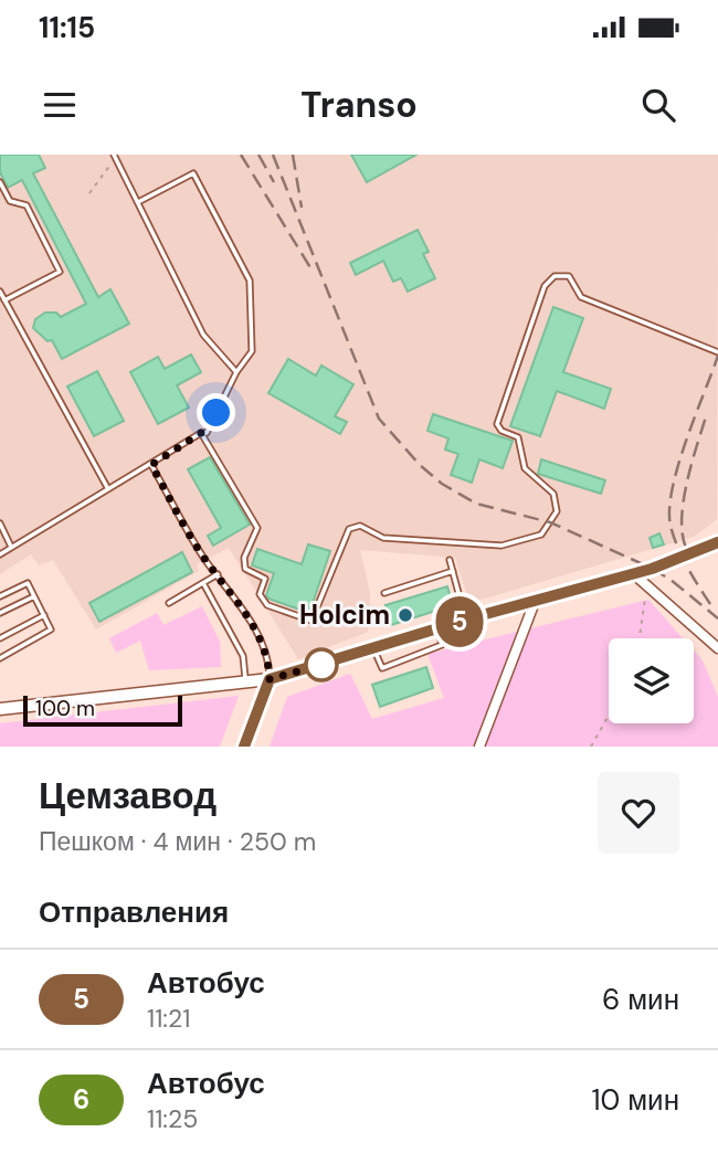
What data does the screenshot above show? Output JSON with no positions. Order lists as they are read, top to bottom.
{
  "places": ["Holcim"],
  "lines": ["bus line 5"],
  "scale_bar": "100 m",
  "page": {
    "status": "11:15",
    "header": "Transo",
    "on_map": "5",
    "scale": "100 m",
    "heading": [
      ["Цемзавод", "Пешком · 4 мин · 250 m"],
      "Отправления"
    ],
    "list": [
      {
        "mark": "5",
        "name": "Автобус",
        "note": "11:21",
        "value": "6 мин"
      },
      {
        "mark": "6",
        "name": "Автобус",
        "note": "11:25",
        "value": "10 мин"
      }
    ]
  }
}
